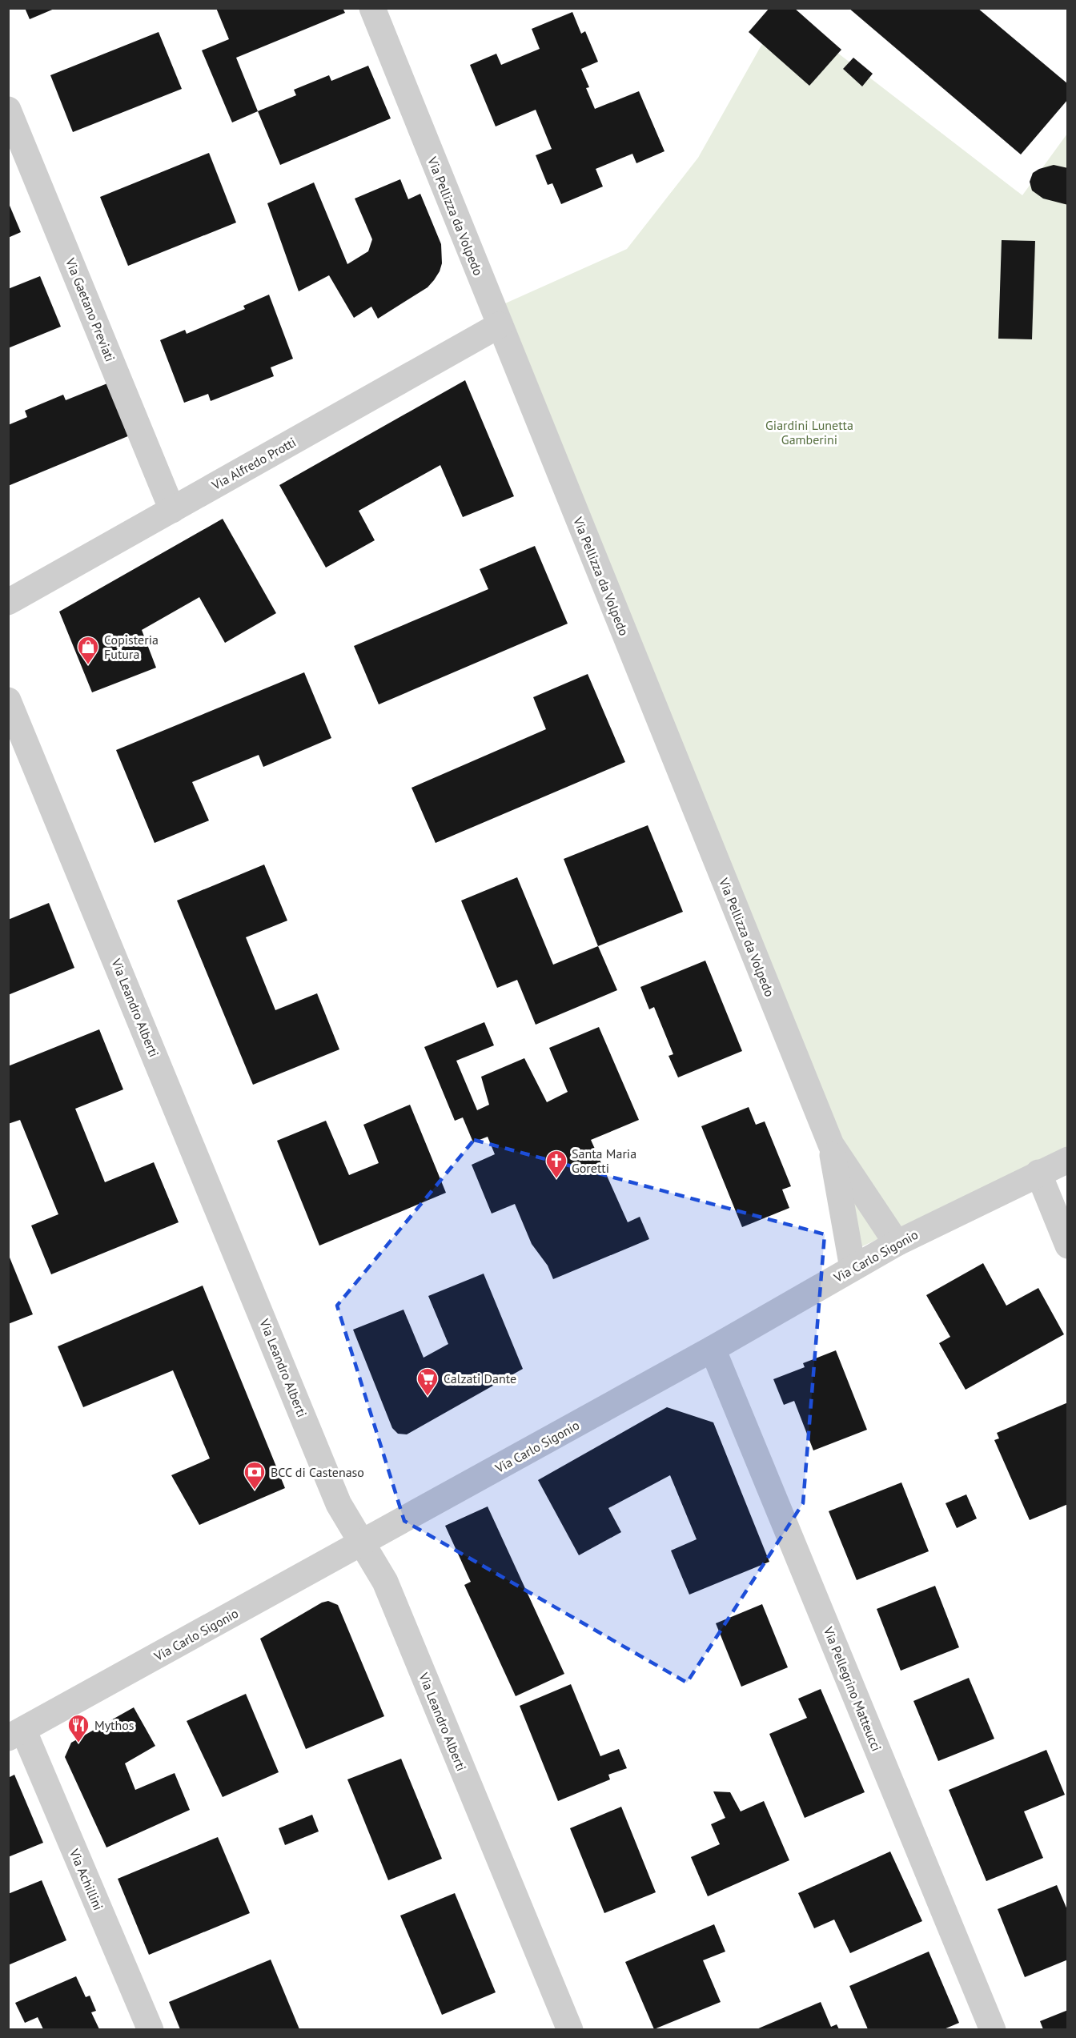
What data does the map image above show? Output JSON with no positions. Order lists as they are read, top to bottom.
{
  "streets": {
    "street": [
      "Via Pellizza da Volpedo",
      "Via Gaetano Previati",
      "Via Alfredo Protti",
      "Via Leandro Alberti",
      "Via Carlo Sigonio",
      "Via Pellegrino Matteucci",
      "Via Achillini"
    ]
  },
  "crossings": [
    ["Via Pellizza da Volpedo", "Via Alfredo Protti"],
    ["Via Pellizza da Volpedo", "Via Carlo Sigonio"],
    ["Via Gaetano Previati", "Via Alfredo Protti"],
    ["Via Leandro Alberti", "Via Carlo Sigonio"],
    ["Via Carlo Sigonio", "Via Pellegrino Matteucci"],
    ["Via Carlo Sigonio", "Via Achillini"]
  ],
  "parks": ["Giardini Lunetta Gamberini"],
  "places": {
    "shop": ["Copisteria Futura"],
    "church": ["Santa Maria Goretti"],
    "supermarket": ["Calzati Dante"],
    "bank": ["BCC di Castenaso"],
    "restaurant": ["Mythos"]
  }
}
